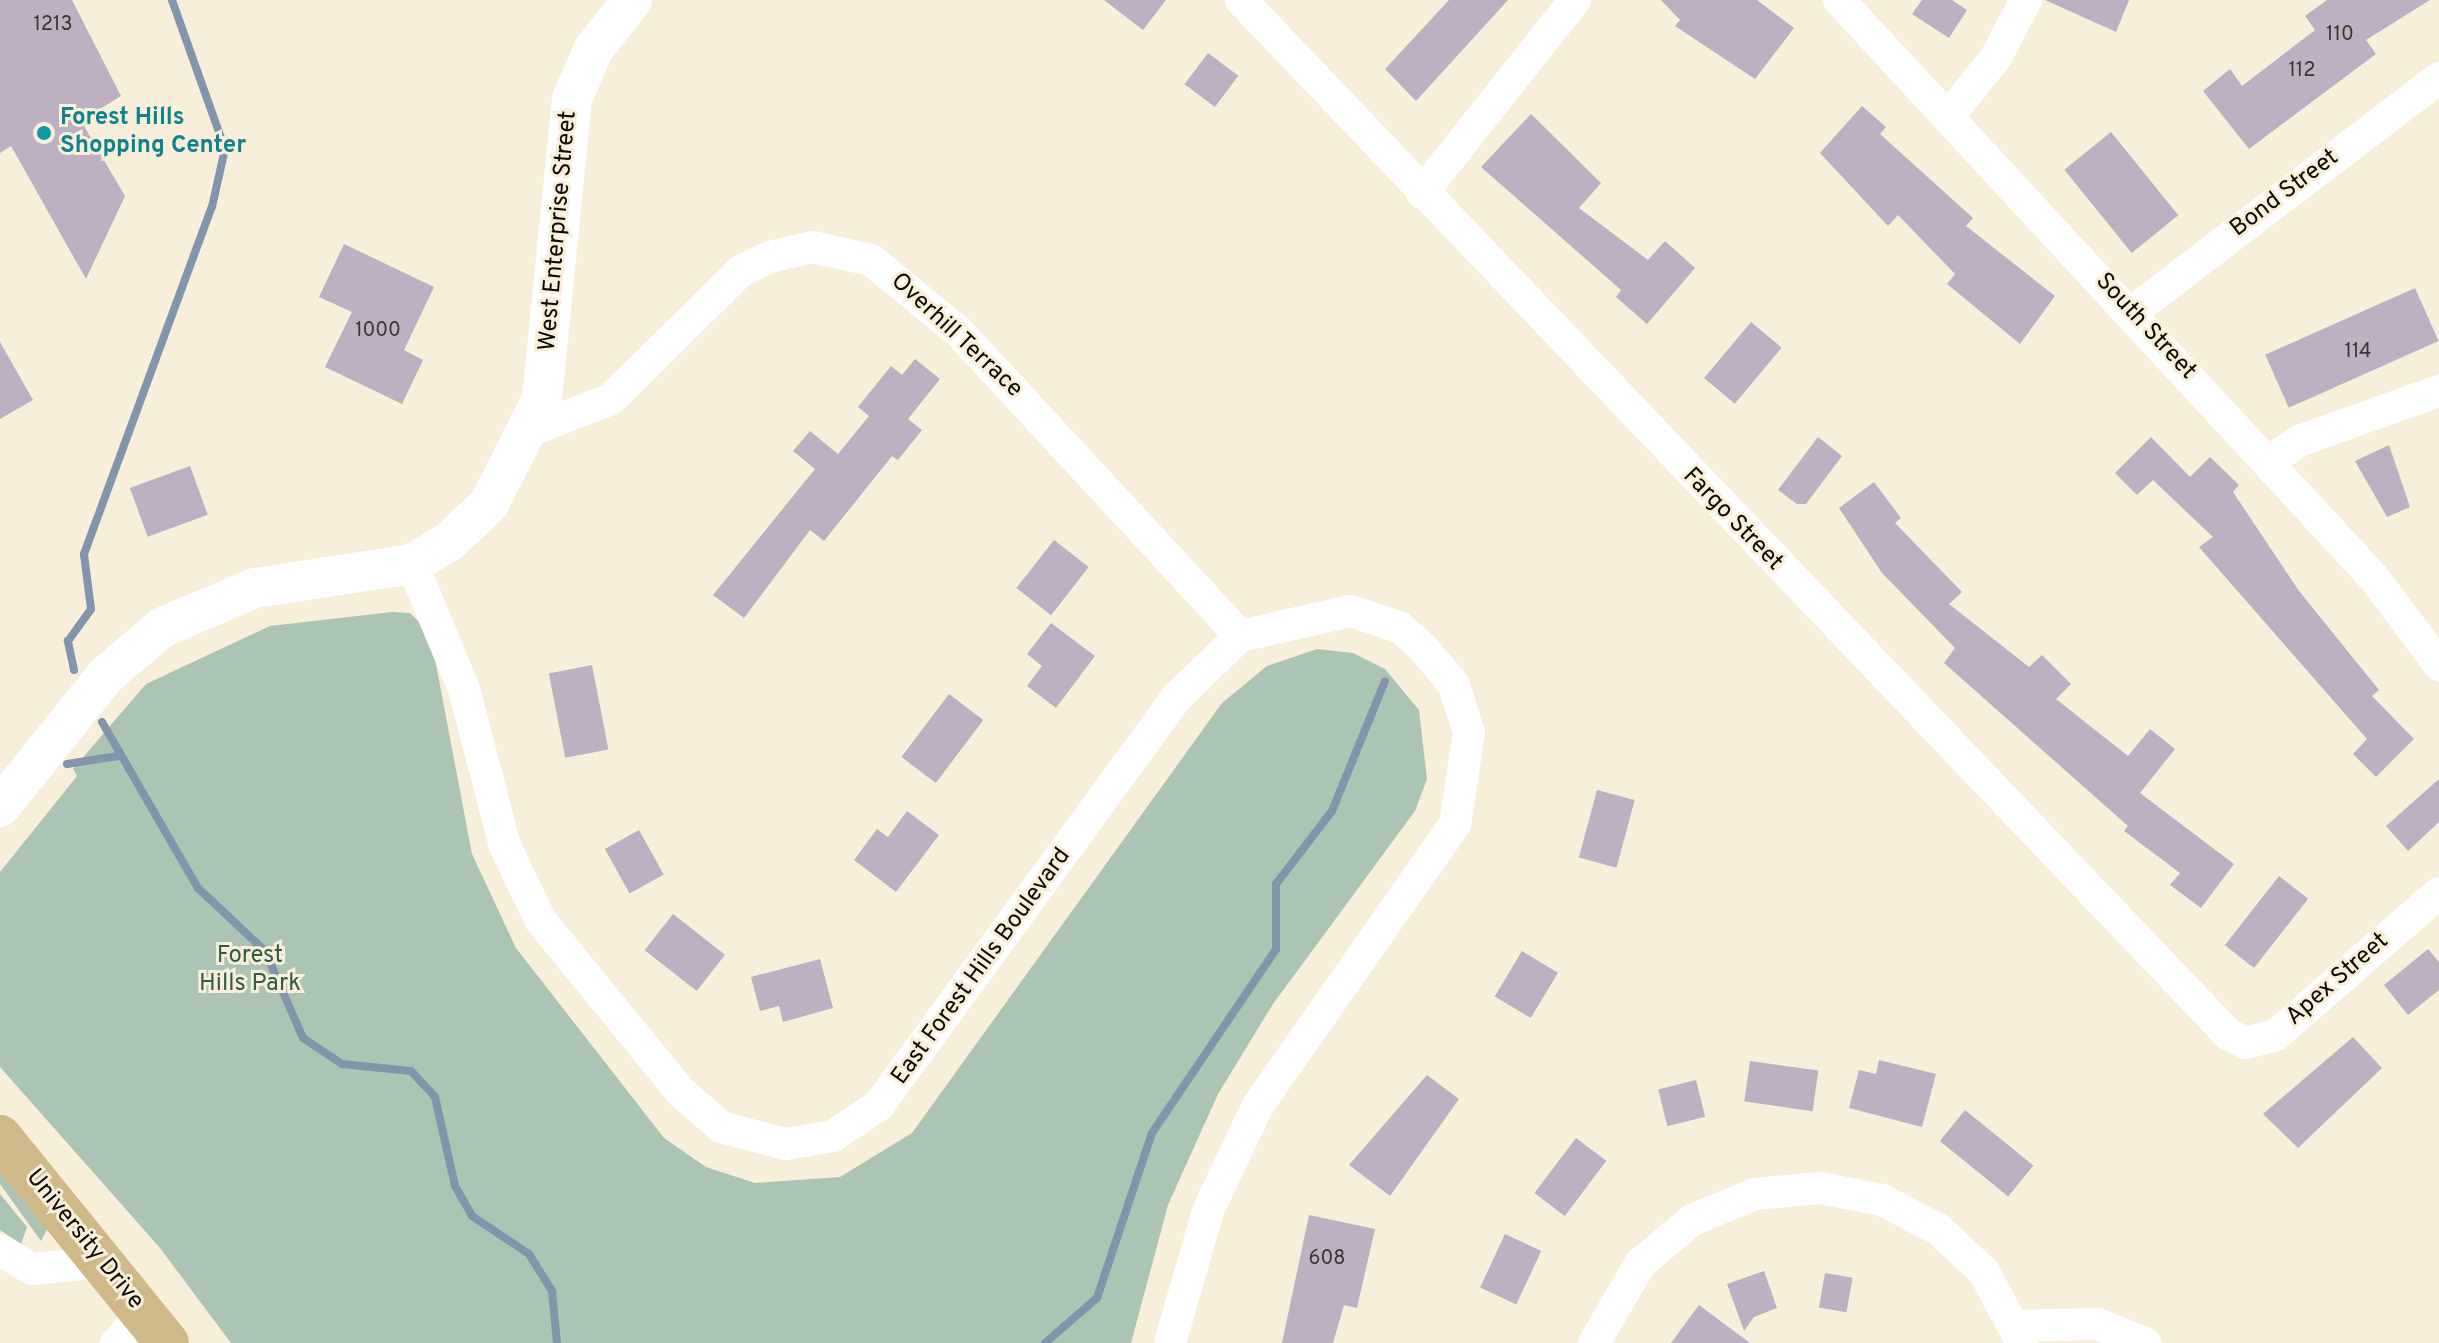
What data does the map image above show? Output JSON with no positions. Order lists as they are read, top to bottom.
{
  "streets": {
    "main road": ["University Drive"],
    "street": [
      "Bond Street",
      "West Enterprise Street",
      "South Street",
      "Overhill Terrace",
      "Fargo Street",
      "East Forest Hills Boulevard",
      "Apex Street"
    ]
  },
  "crossings": [
    ["Bond Street", "South Street"],
    ["West Enterprise Street", "Overhill Terrace"],
    ["Overhill Terrace", "East Forest Hills Boulevard"],
    ["Fargo Street", "Apex Street"]
  ],
  "parks": ["Forest Hills Park"],
  "places": ["Forest Hills Shopping Center"],
  "house_numbers": [
    "1213",
    "110",
    "112",
    "1000",
    "114",
    "608"
  ]
}
